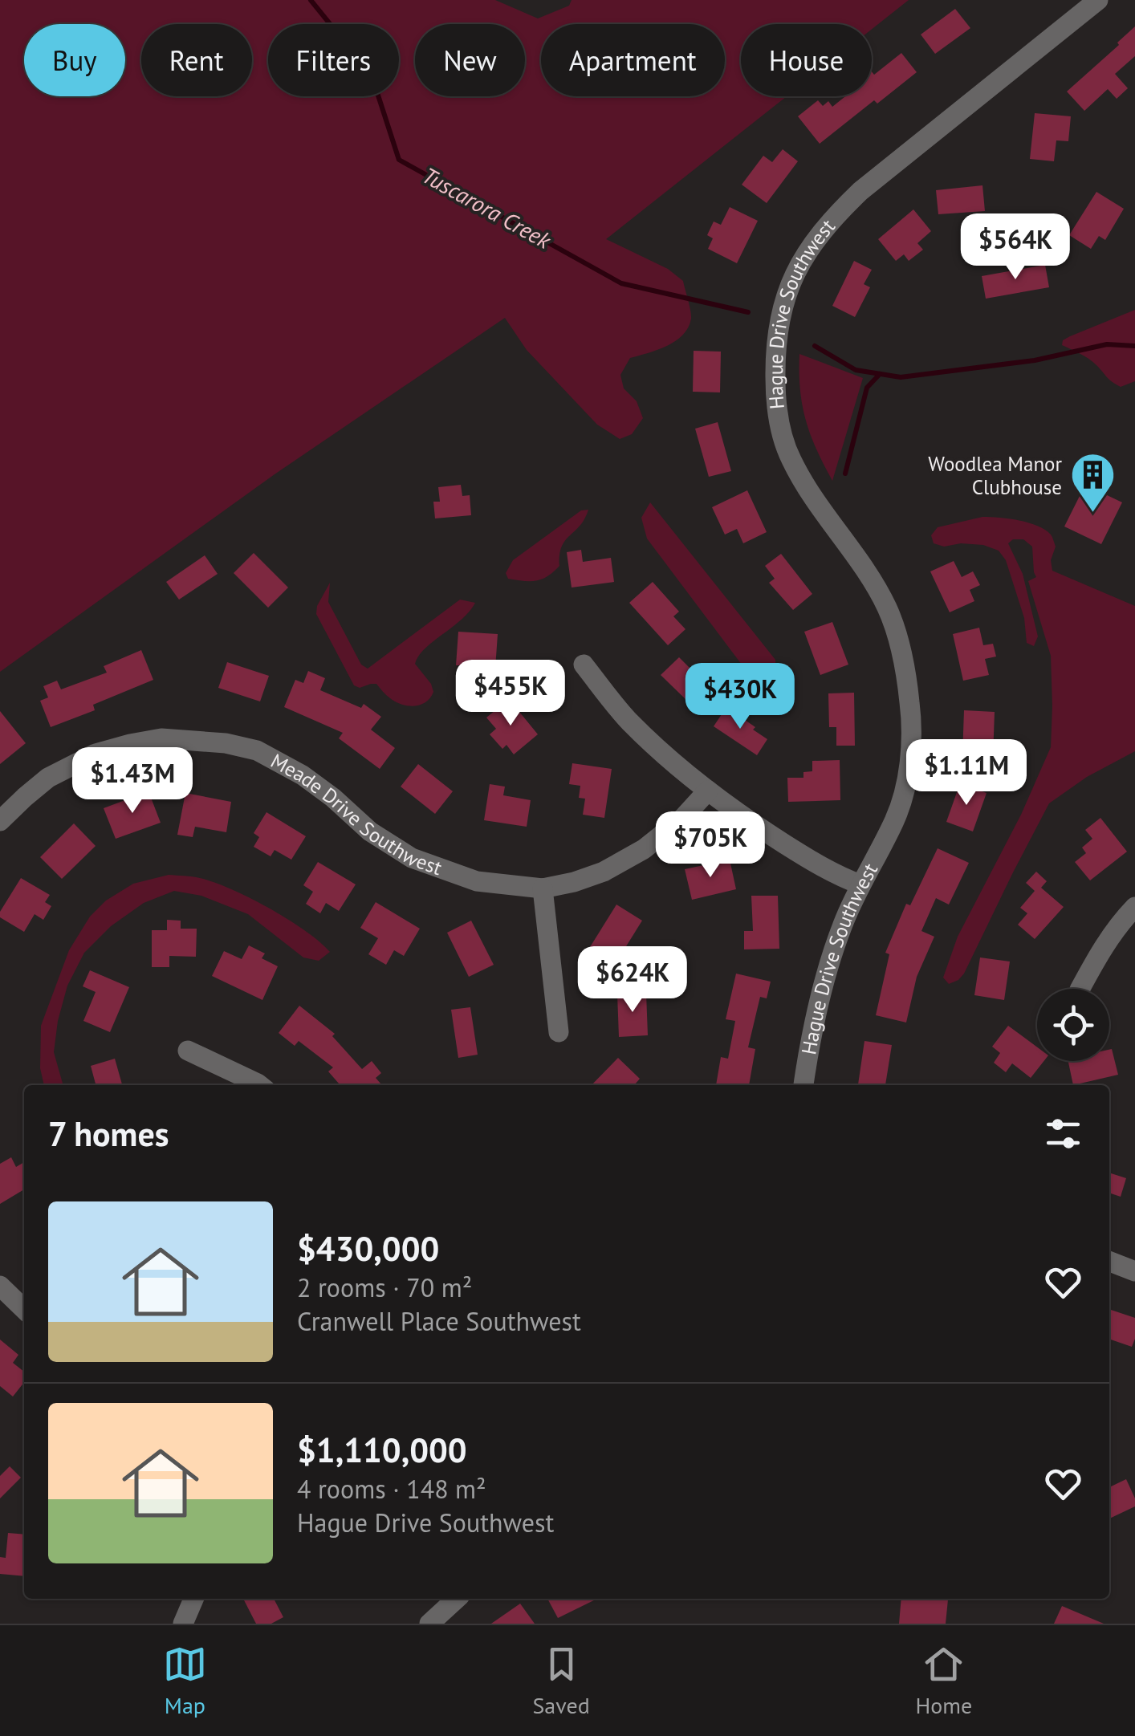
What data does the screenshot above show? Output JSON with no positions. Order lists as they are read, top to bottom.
{
  "streets": {
    "street": ["Hague Drive Southwest", "Meade Drive Southwest"]
  },
  "water": ["Tuscarora Creek"],
  "places": {
    "building": ["Woodlea Manor Clubhouse"]
  },
  "page": {
    "chip": [
      "Buy",
      "Rent",
      "Filters",
      "New",
      "Apartment",
      "House"
    ],
    "price": [
      "$564K",
      "$455K",
      "$430K",
      "$1.11M",
      "$1.43M",
      "$705K",
      "$624K"
    ],
    "heading": "7 homes",
    "list": [
      {
        "name": "$430,000",
        "note": "2 rooms · 70 m² · Cranwell Place Southwest"
      },
      {
        "name": "$1,110,000",
        "note": "4 rooms · 148 m² · Hague Drive Southwest"
      }
    ],
    "tabs": ["Map", "Saved", "Home"]
  }
}
